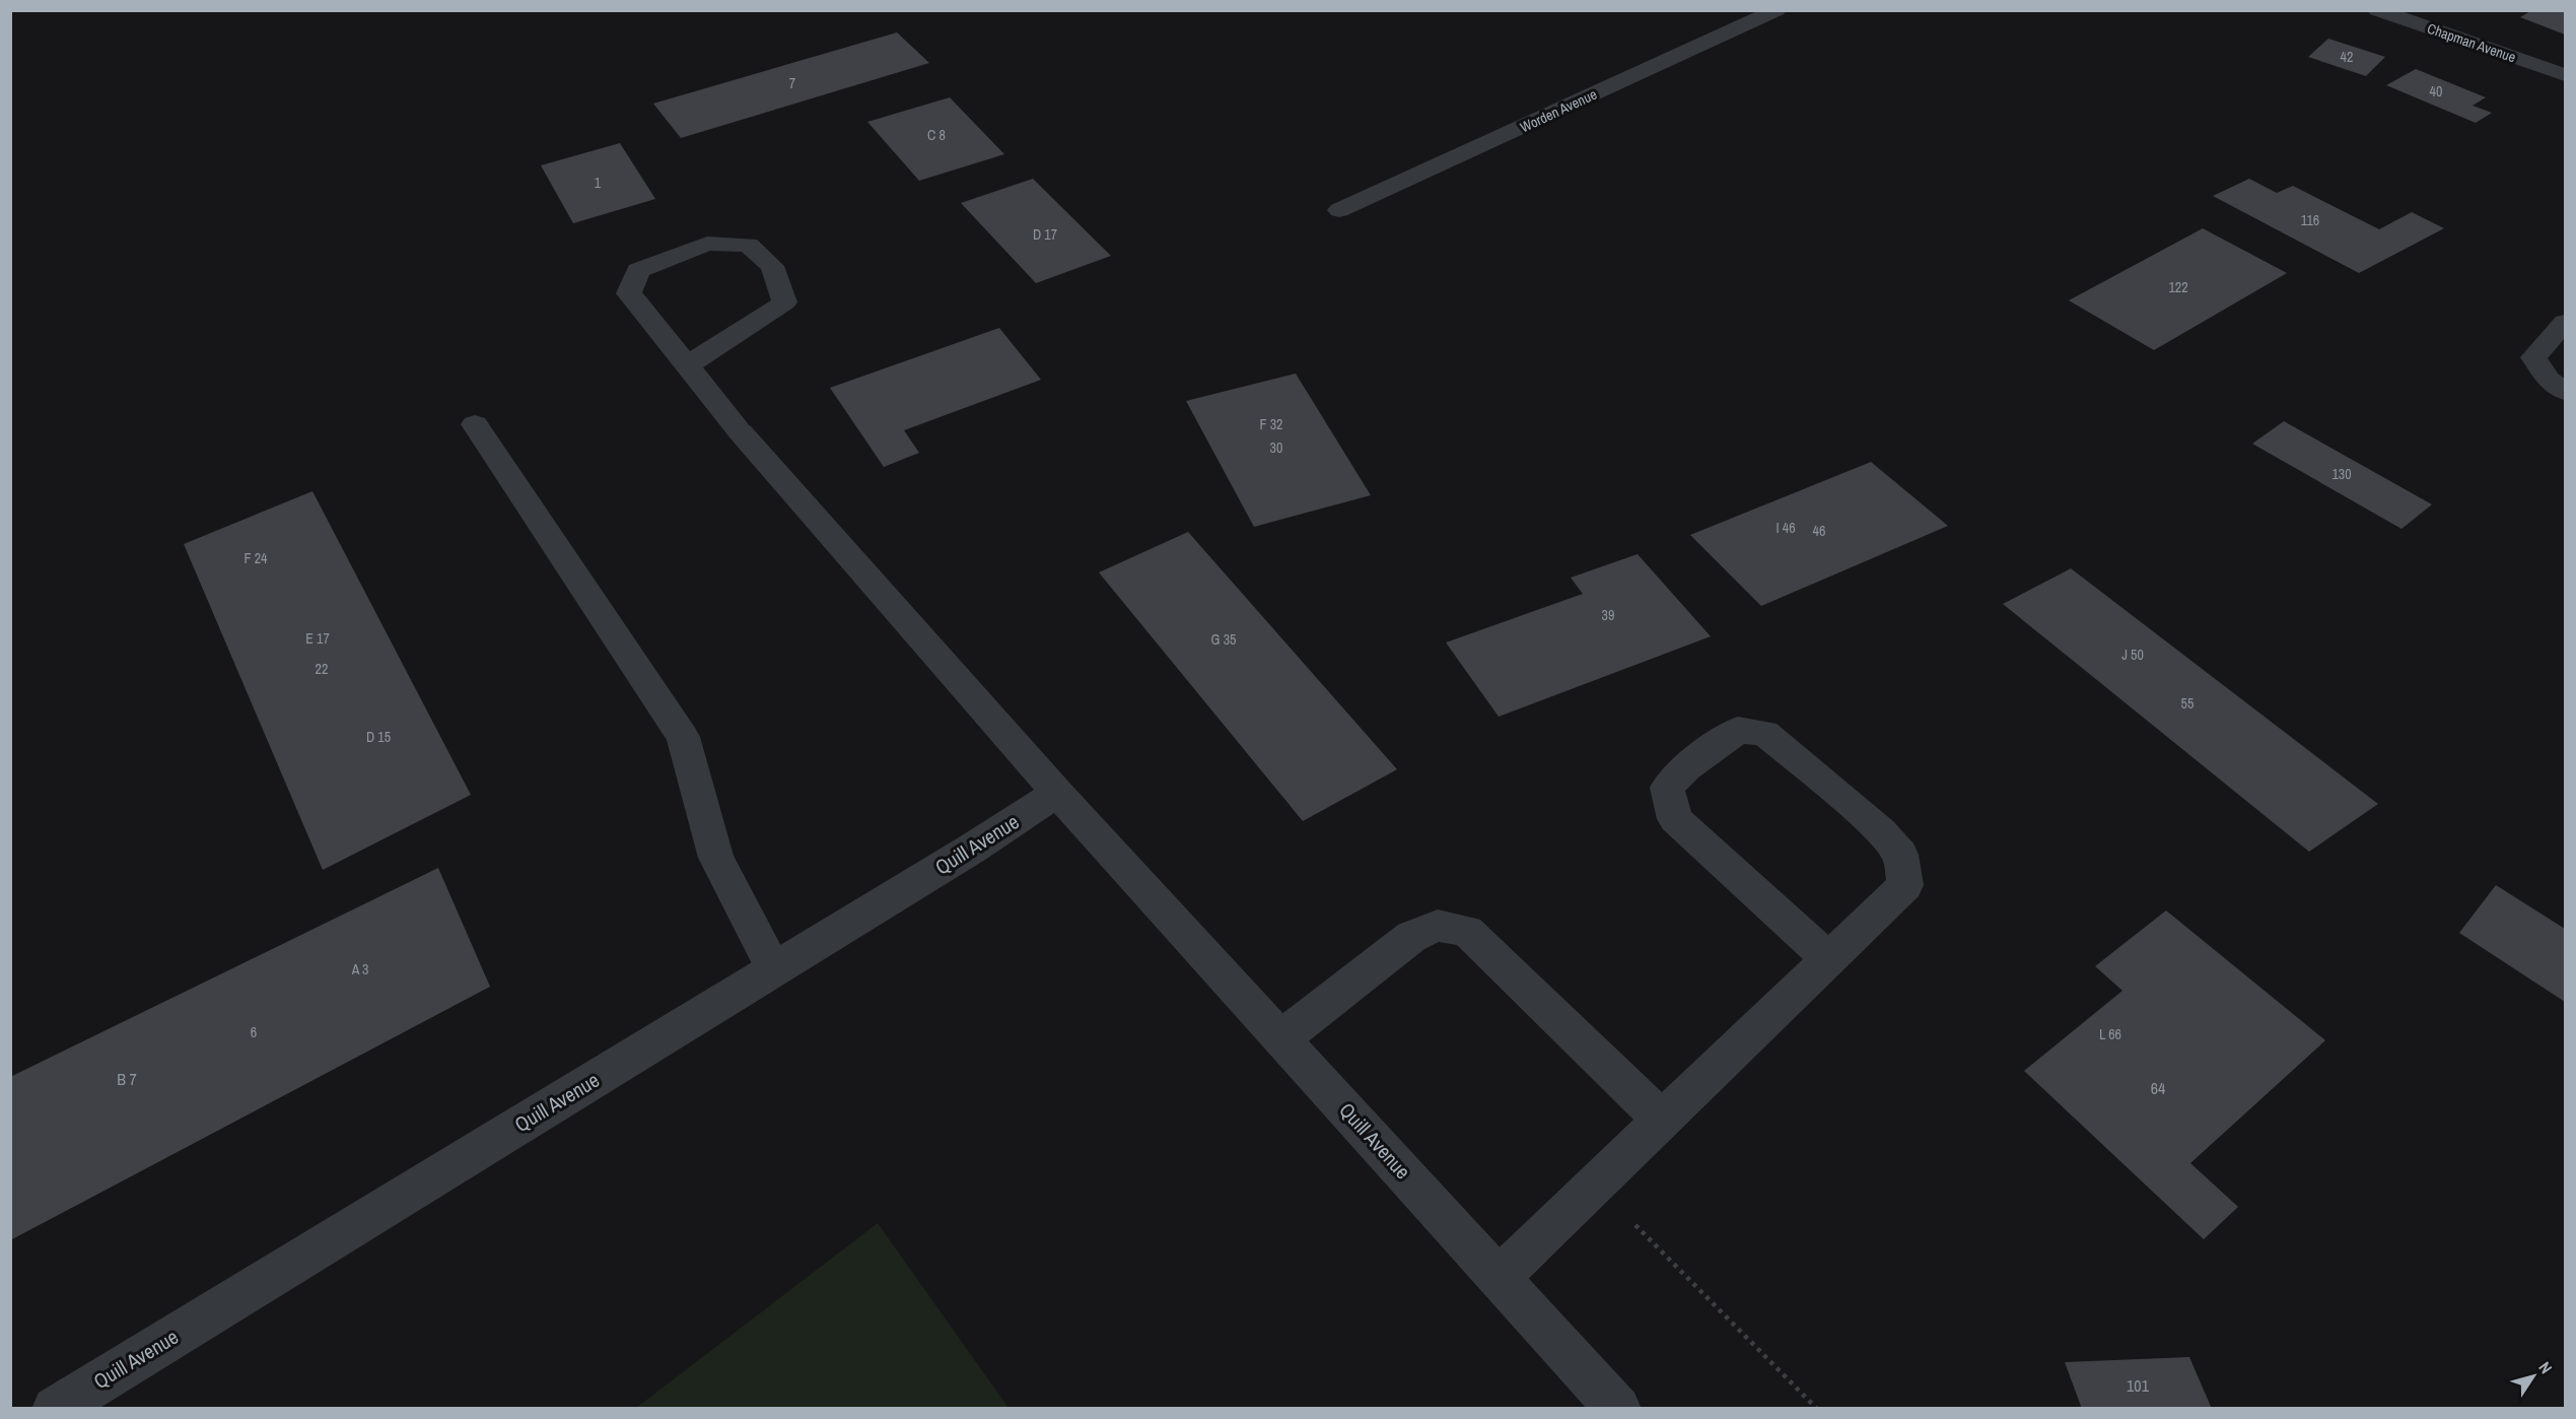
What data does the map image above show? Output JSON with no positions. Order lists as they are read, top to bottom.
{
  "streets": {
    "street": ["Chapman Avenue", "Worden Avenue", "Quill Avenue"]
  },
  "house_numbers": [
    "42",
    "7",
    "40",
    "C 8",
    "1",
    "116",
    "D 17",
    "122",
    "F 32",
    "30",
    "130",
    "I 46",
    "46",
    "F 24",
    "39",
    "E 17",
    "G 35",
    "J 50",
    "22",
    "55",
    "D 15",
    "A 3",
    "6",
    "L 66",
    "B 7",
    "64",
    "101"
  ],
  "north": "top right"
}
